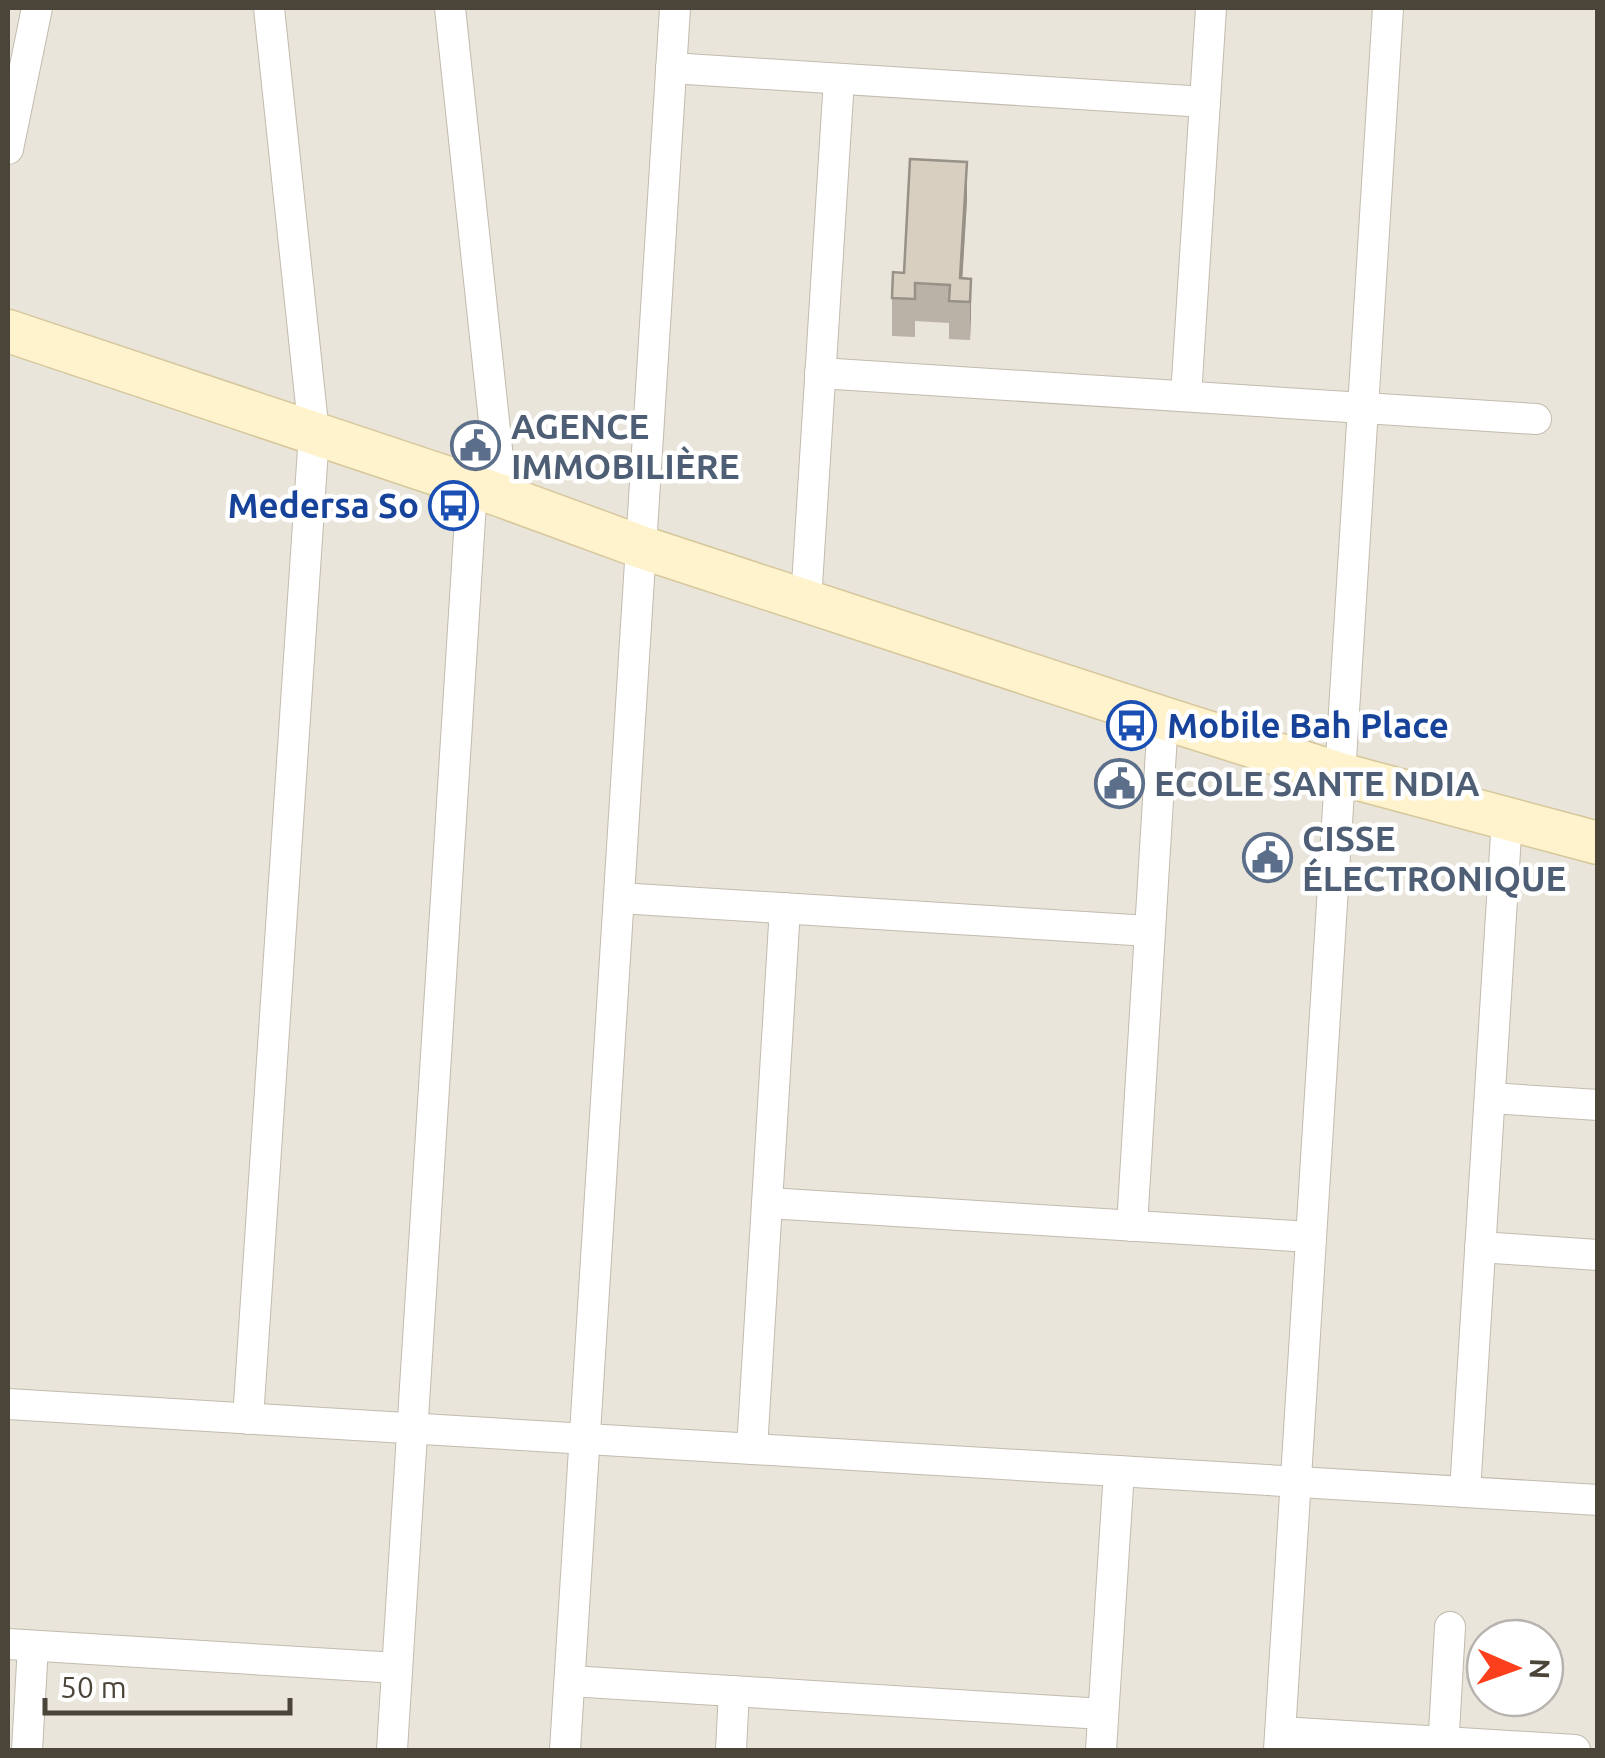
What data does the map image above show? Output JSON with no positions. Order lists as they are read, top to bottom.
{
  "places": {
    "public building": ["AGENCE IMMOBILIÈRE", "ECOLE SANTE NDIA", "CISSE ÉLECTRONIQUE"],
    "bus stop": ["Medersa So", "Mobile Bah Place"]
  },
  "scale_bar": "50 m",
  "north": "right"
}
